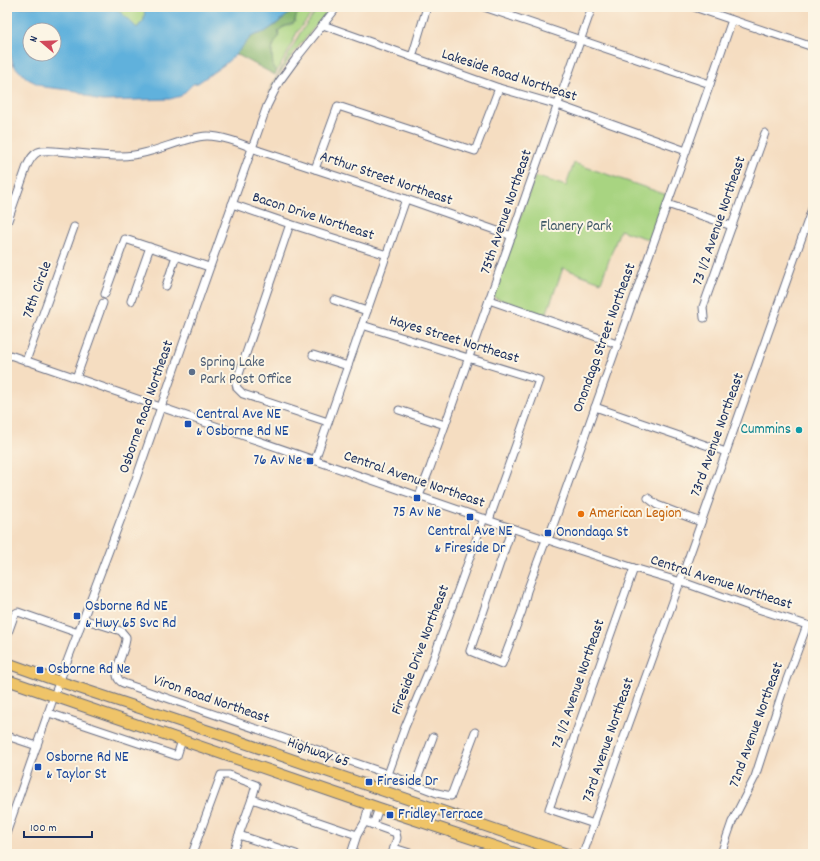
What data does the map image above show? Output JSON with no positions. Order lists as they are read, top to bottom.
{
  "streets": {
    "highway": ["Highway 65"],
    "street": [
      "Lakeside Road Northeast",
      "Arthur Street Northeast",
      "75th Avenue Northeast",
      "Bacon Drive Northeast",
      "73 1/2 Avenue Northeast",
      "78th Circle",
      "Onondaga Street Northeast",
      "Hayes Street Northeast",
      "Osborne Road Northeast",
      "73rd Avenue Northeast",
      "Central Avenue Northeast",
      "Fireside Drive Northeast",
      "Viron Road Northeast",
      "72nd Avenue Northeast"
    ]
  },
  "crossings": [
    ["Lakeside Road Northeast", "75th Avenue Northeast"],
    ["Lakeside Road Northeast", "Onondaga Street Northeast"],
    ["Lakeside Road Northeast", "Osborne Road Northeast"],
    ["Arthur Street Northeast", "75th Avenue Northeast"],
    ["Arthur Street Northeast", "Osborne Road Northeast"],
    ["75th Avenue Northeast", "Hayes Street Northeast"],
    ["75th Avenue Northeast", "Central Avenue Northeast"],
    ["Bacon Drive Northeast", "Osborne Road Northeast"],
    ["73 1/2 Avenue Northeast", "73rd Avenue Northeast"],
    ["73 1/2 Avenue Northeast", "Central Avenue Northeast"],
    ["78th Circle", "Central Avenue Northeast"],
    ["Onondaga Street Northeast", "Central Avenue Northeast"],
    ["Hayes Street Northeast", "Fireside Drive Northeast"],
    ["Osborne Road Northeast", "Central Avenue Northeast"],
    ["Osborne Road Northeast", "Viron Road Northeast"],
    ["Osborne Road Northeast", "Highway 65"],
    ["73rd Avenue Northeast", "Central Avenue Northeast"],
    ["Central Avenue Northeast", "Fireside Drive Northeast"],
    ["Central Avenue Northeast", "72nd Avenue Northeast"],
    ["Fireside Drive Northeast", "Viron Road Northeast"],
    ["Fireside Drive Northeast", "Highway 65"]
  ],
  "parks": ["Flanery Park"],
  "places": {
    "other": ["Spring Lake Park Post Office", "Cummins", "American Legion"],
    "transit": [
      "Central Ave NE & Osborne Rd NE",
      "76 Av Ne",
      "75 Av Ne",
      "Central Ave NE & Fireside Dr",
      "Onondaga St",
      "Osborne Rd NE & Hwy 65 Svc Rd",
      "Osborne Rd Ne",
      "Osborne Rd NE & Taylor St",
      "Fireside Dr",
      "Fridley Terrace"
    ]
  },
  "scale_bar": "100 m",
  "north": "left"
}
